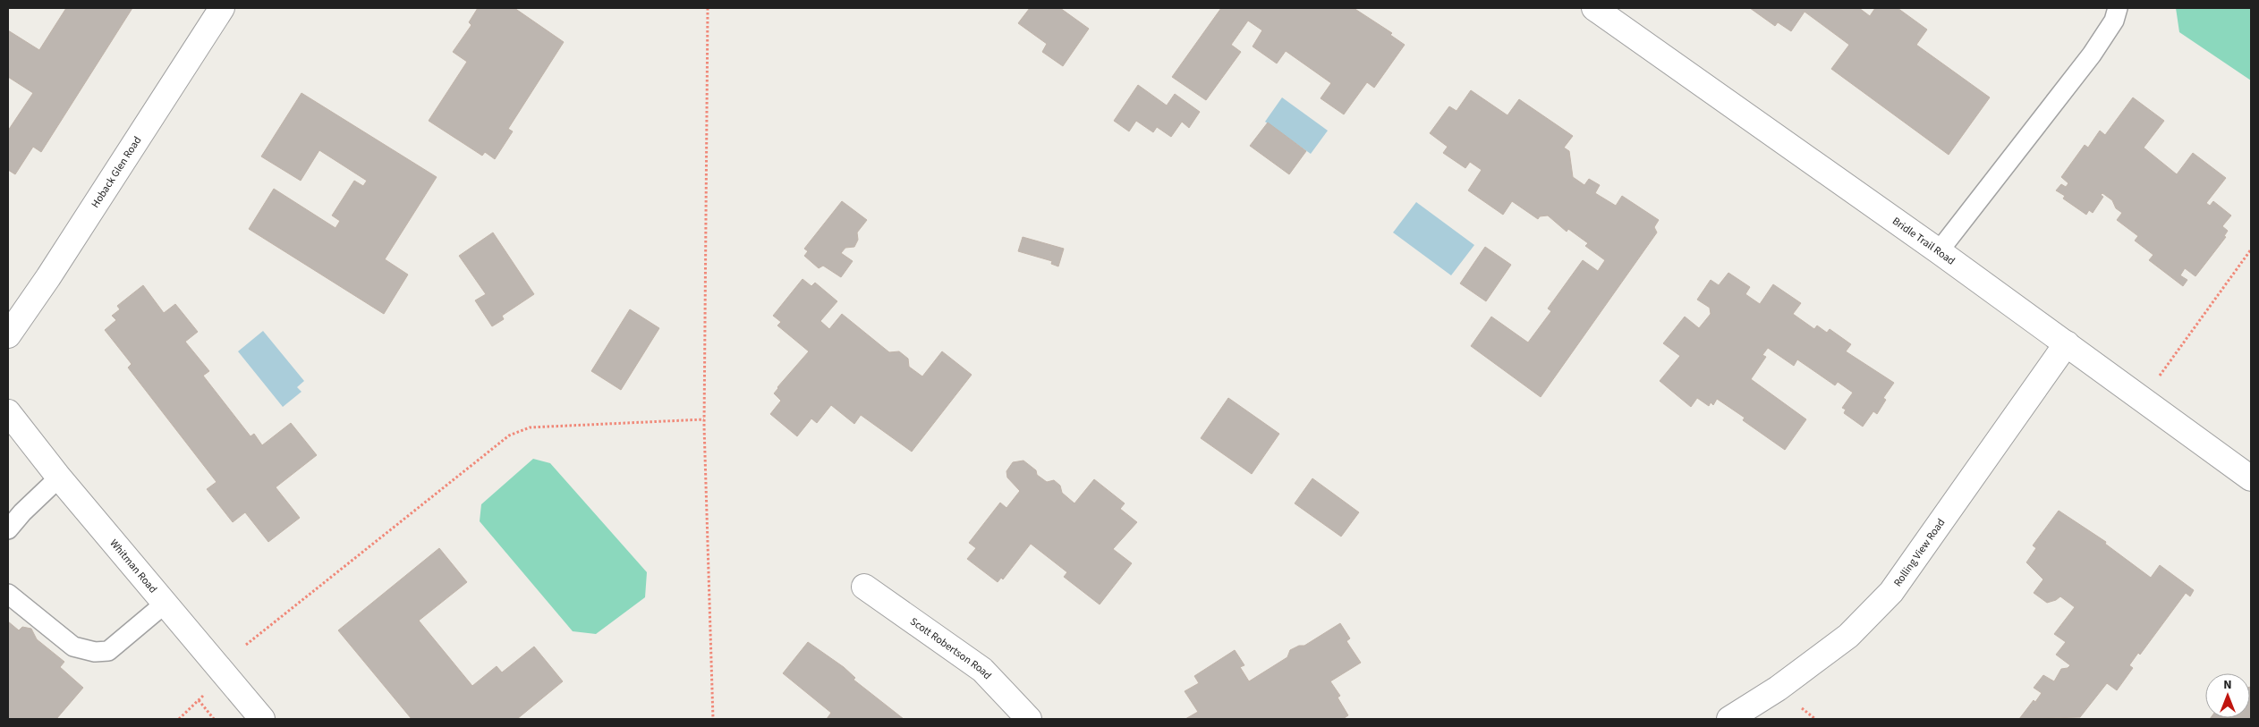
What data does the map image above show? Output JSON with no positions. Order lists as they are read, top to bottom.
{
  "streets": {
    "street": [
      "Hoback Glen Road",
      "Bridle Trail Road",
      "Rolling View Road",
      "Whitman Road",
      "Scott Robertson Road"
    ]
  },
  "crossings": [
    ["Bridle Trail Road", "Rolling View Road"]
  ],
  "north": "top"
}
